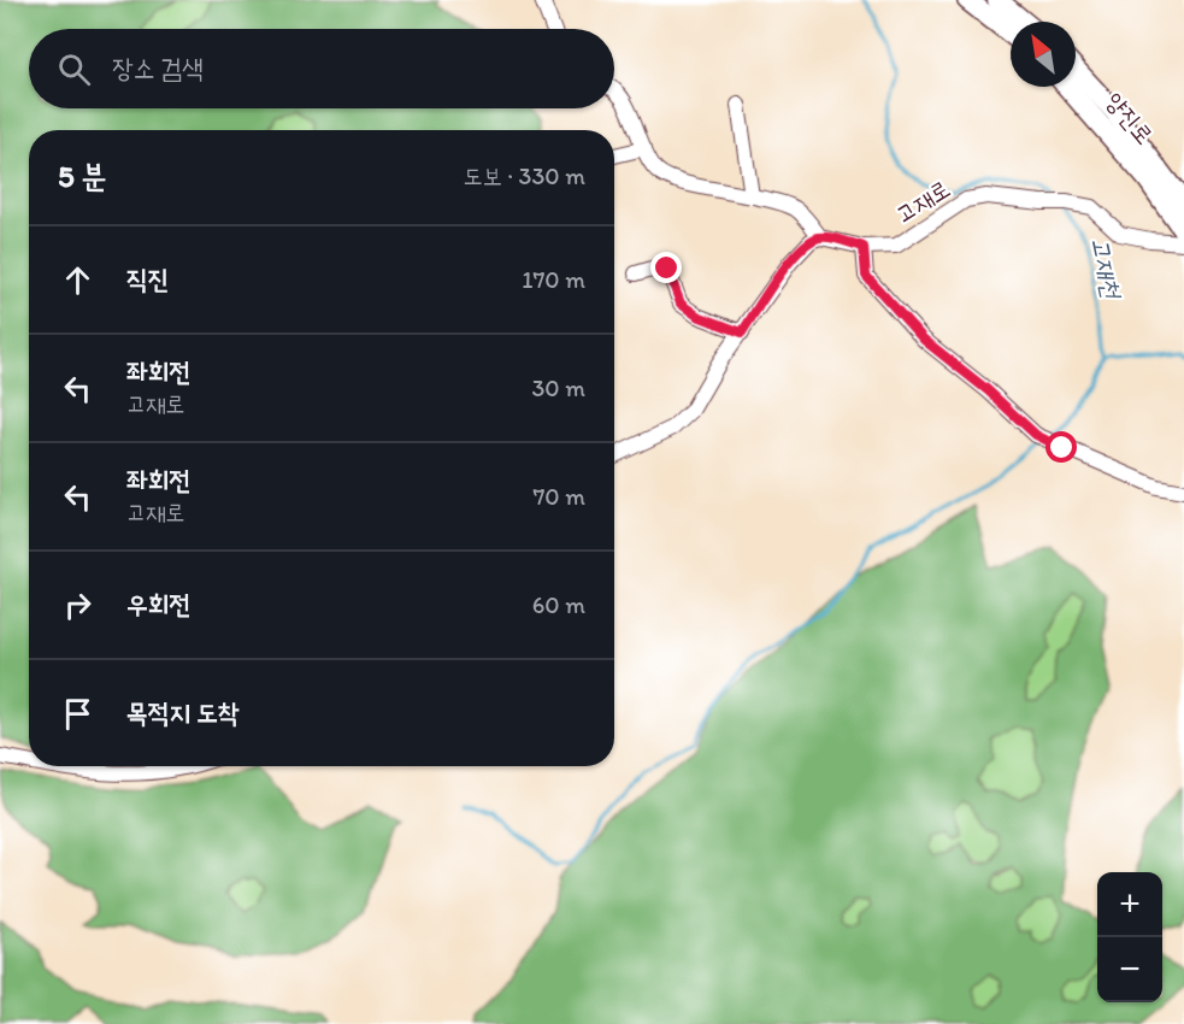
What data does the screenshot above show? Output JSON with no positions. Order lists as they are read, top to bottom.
{
  "streets": {
    "main road": ["양진로"],
    "street": ["고재로"]
  },
  "water": ["고재천"],
  "north": "top left",
  "page": {
    "search": "장소 검색",
    "heading": ["5 분", "도보 · 330 m"],
    "list": [
      ["직진", "170 m"],
      ["좌회전", "고재로", "30 m"],
      ["좌회전", "고재로", "70 m"],
      ["우회전", "60 m"],
      "목적지 도착"
    ],
    "map_buttons": ["+", "−"]
  }
}
